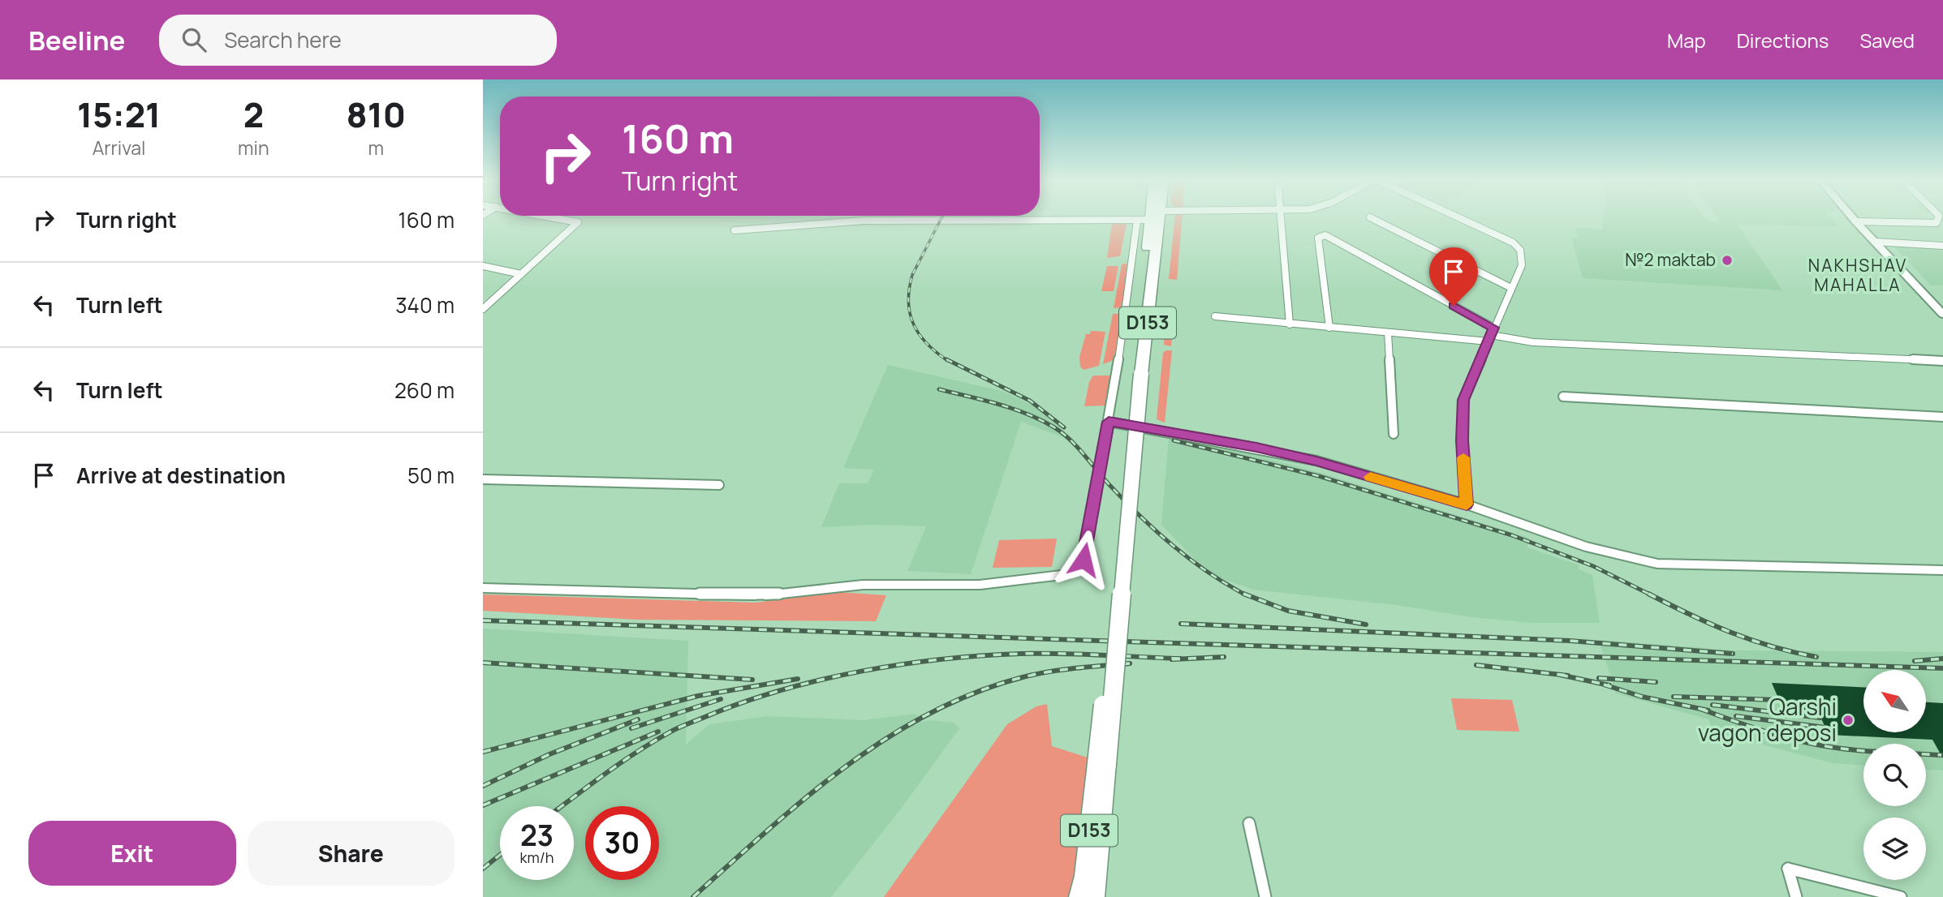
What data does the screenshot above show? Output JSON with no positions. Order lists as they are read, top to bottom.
{
  "streets": {
    "main road": ["D153"]
  },
  "districts": ["NAKHSHAV MAHALLA"],
  "places": ["№2 maktab", "Qarshi vagon deposi"],
  "north": "top left",
  "page": {
    "header": "Beeline",
    "search": "Search here",
    "nav": ["Map", "Directions", "Saved"],
    "eta": [
      "15:21",
      "Arrival",
      "2",
      "min",
      "810",
      "m"
    ],
    "turn": ["160 m", "Turn right"],
    "list": [
      {
        "name": "Turn right",
        "value": "160 m"
      },
      {
        "name": "Turn left",
        "value": "340 m"
      },
      {
        "name": "Turn left",
        "value": "260 m"
      },
      {
        "name": "Arrive at destination",
        "value": "50 m"
      }
    ],
    "speed": "23 km/h",
    "limit": "30",
    "buttons": ["Exit", "Share"]
  }
}
